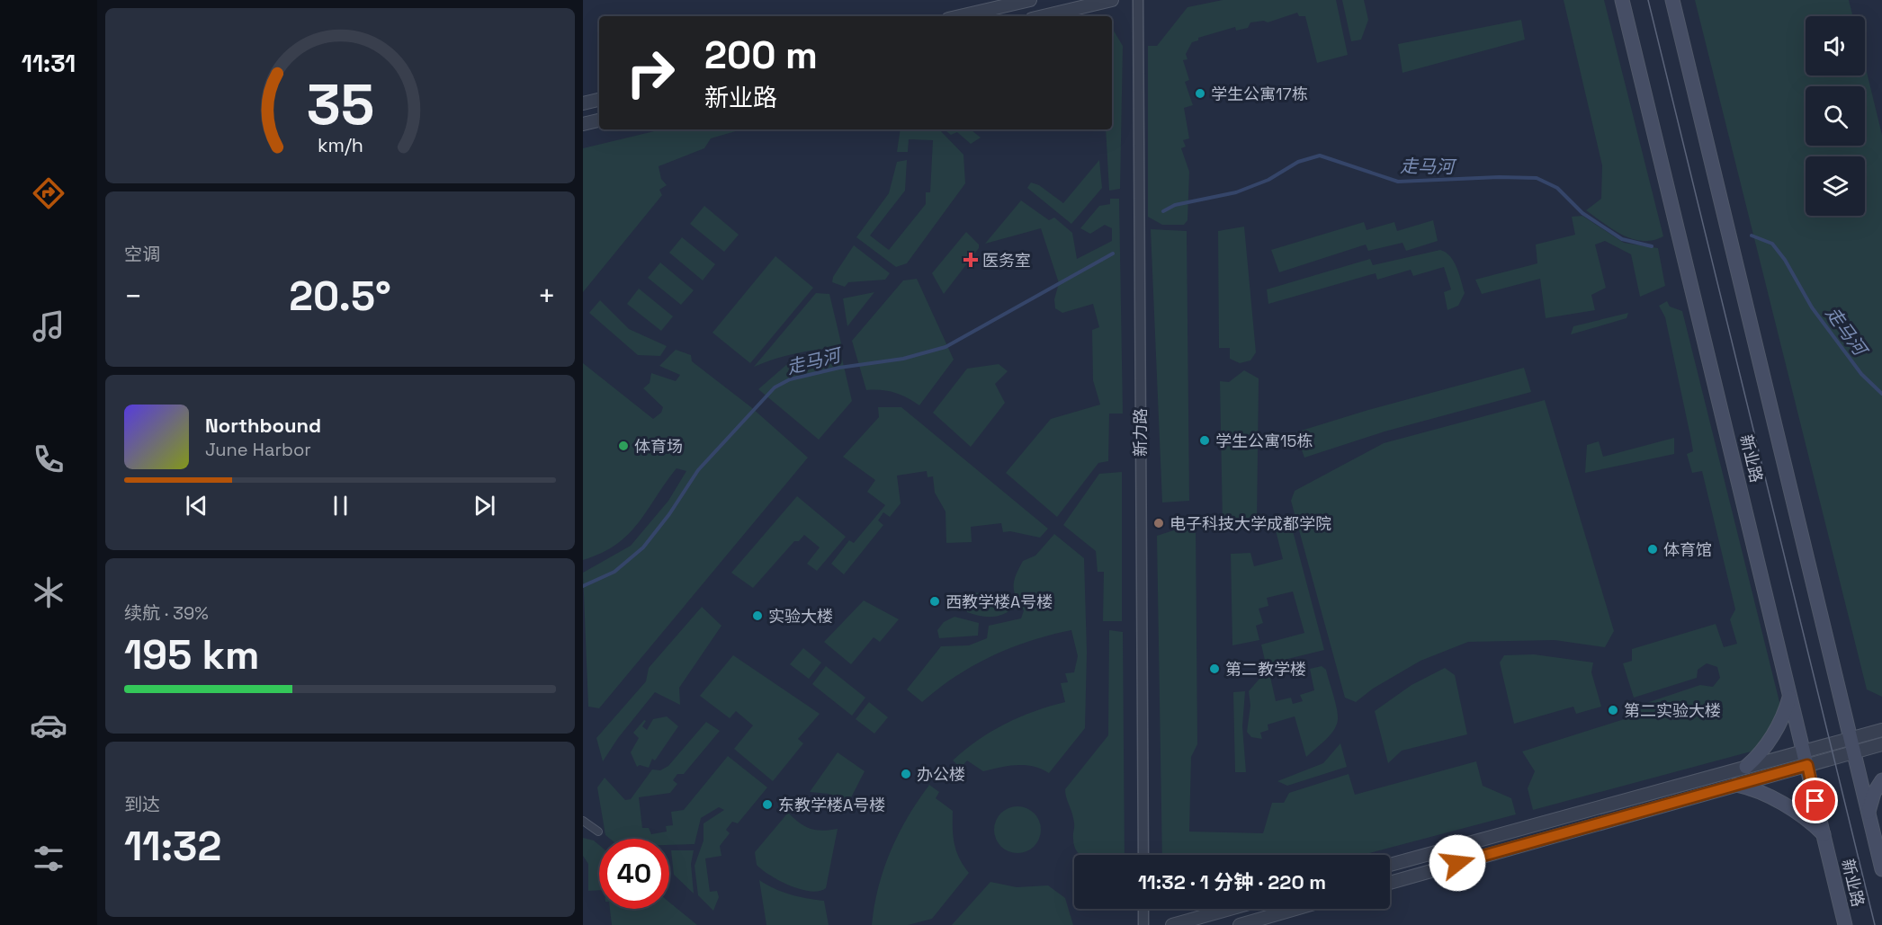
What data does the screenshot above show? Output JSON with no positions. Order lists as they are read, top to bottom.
{
  "streets": {
    "main road": ["新业路"],
    "street": ["新力路"]
  },
  "water": ["走马河"],
  "places": {
    "other": [
      "学生公寓17栋",
      "学生公寓15栋",
      "体育场",
      "电子科技大学成都学院",
      "体育馆",
      "西教学楼A号楼",
      "实验大楼",
      "第二教学楼",
      "第二实验大楼",
      "办公楼",
      "东教学楼A号楼"
    ],
    "health": ["医务室"]
  },
  "page": {
    "tabs": "11:31",
    "turn": ["200 m", "新业路"],
    "tile": [
      "空调",
      ["续航 · 39%", "195 km"],
      ["到达", "11:32"]
    ],
    "heat": ["−", "20.5°", "+"],
    "song": ["Northbound", "June Harbor"],
    "limit": "40",
    "trip": "11:32 · 1 分钟 · 220 m",
    "gauge": ["35", "km/h"]
  }
}
